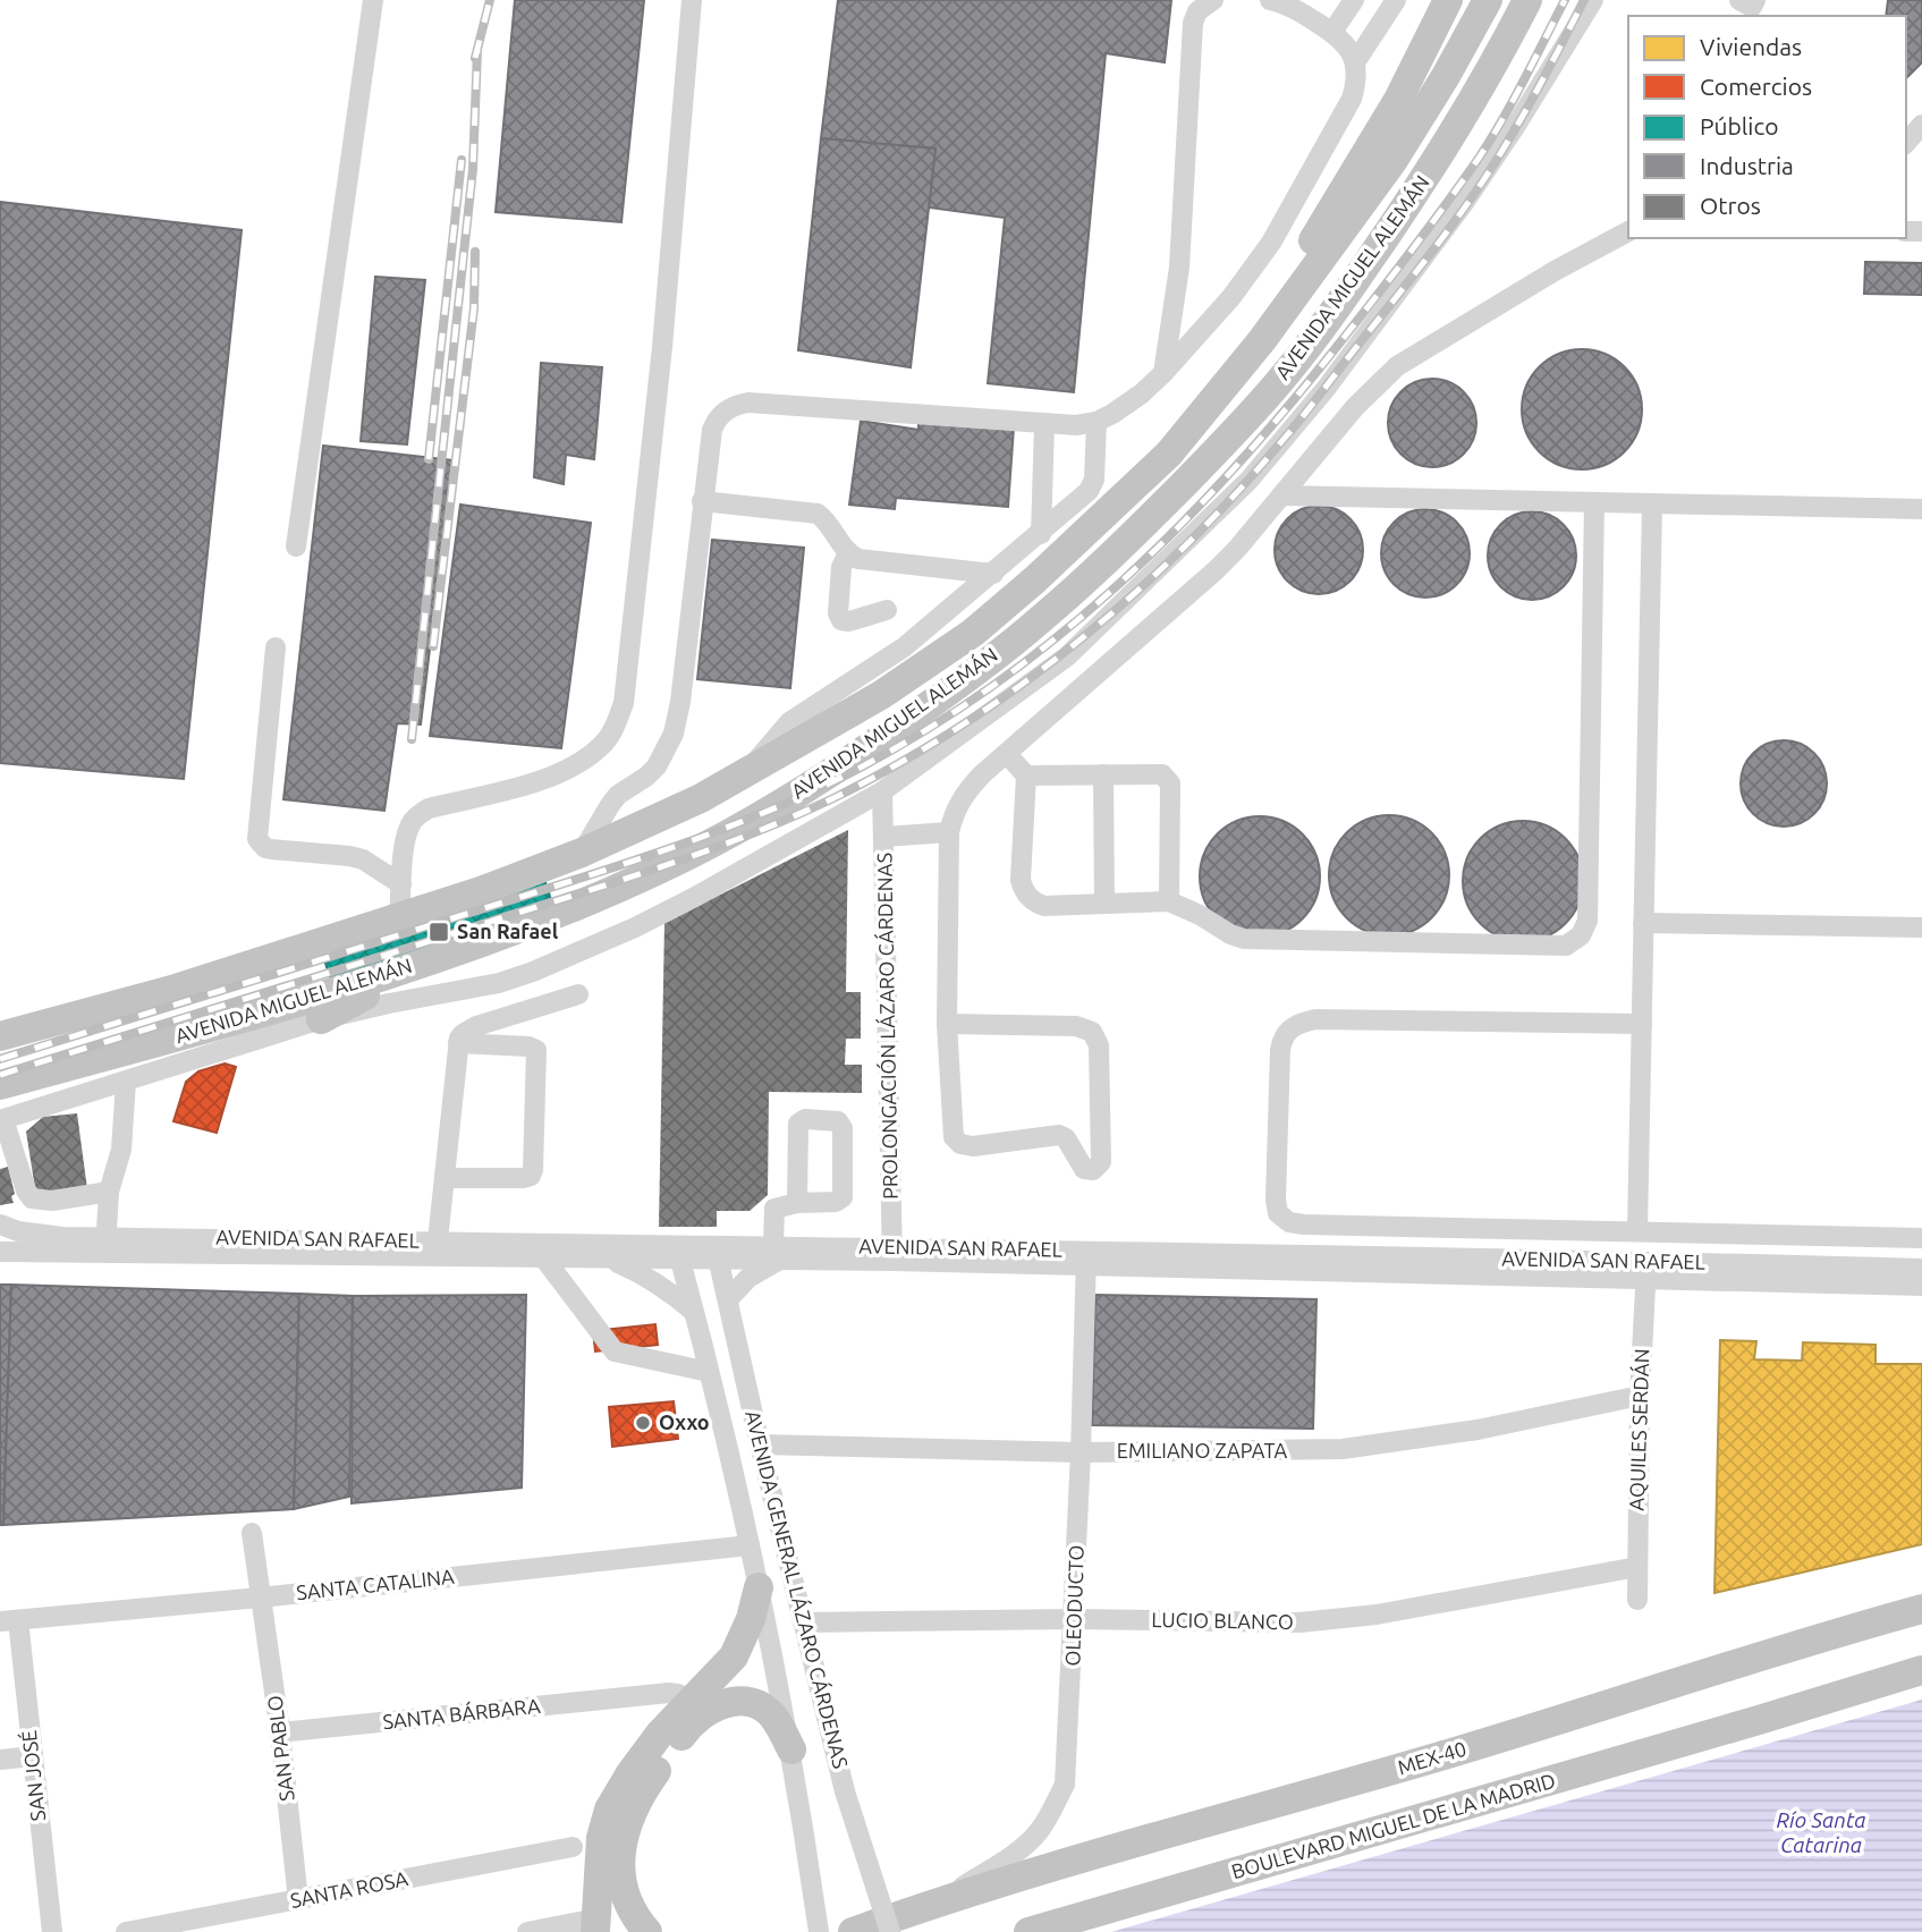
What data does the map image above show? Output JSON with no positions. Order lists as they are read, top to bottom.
{
  "streets": {
    "highway": ["AVENIDA MIGUEL ALEMÁN", "MEX-40", "BOULEVARD MIGUEL DE LA MADRID"],
    "street": [
      "PROLONGACIÓN LÁZARO CÁRDENAS",
      "AVENIDA SAN RAFAEL",
      "AQUILES SERDÁN",
      "EMILIANO ZAPATA",
      "SANTA CATALINA",
      "AVENIDA GENERAL LÁZARO CÁRDENAS",
      "OLEODUCTO",
      "LUCIO BLANCO",
      "SANTA BÁRBARA",
      "SAN PABLO",
      "SAN JOSÉ",
      "SANTA ROSA"
    ]
  },
  "crossings": [
    ["AVENIDA MIGUEL ALEMÁN", "PROLONGACIÓN LÁZARO CÁRDENAS"],
    ["PROLONGACIÓN LÁZARO CÁRDENAS", "AVENIDA SAN RAFAEL"],
    ["AVENIDA SAN RAFAEL", "AQUILES SERDÁN"],
    ["AVENIDA SAN RAFAEL", "AVENIDA GENERAL LÁZARO CÁRDENAS"],
    ["AVENIDA SAN RAFAEL", "OLEODUCTO"],
    ["AQUILES SERDÁN", "EMILIANO ZAPATA"],
    ["AQUILES SERDÁN", "LUCIO BLANCO"],
    ["EMILIANO ZAPATA", "AVENIDA GENERAL LÁZARO CÁRDENAS"],
    ["EMILIANO ZAPATA", "OLEODUCTO"],
    ["SANTA CATALINA", "AVENIDA GENERAL LÁZARO CÁRDENAS"],
    ["SANTA CATALINA", "SAN PABLO"],
    ["SANTA CATALINA", "SAN JOSÉ"],
    ["AVENIDA GENERAL LÁZARO CÁRDENAS", "LUCIO BLANCO"],
    ["OLEODUCTO", "LUCIO BLANCO"],
    ["OLEODUCTO", "MEX-40"],
    ["SANTA BÁRBARA", "SAN PABLO"],
    ["SAN PABLO", "SANTA ROSA"]
  ],
  "water": ["Río Santa Catarina"],
  "places": {
    "transit": ["San Rafael"],
    "other": ["Oxxo"]
  },
  "legend": [
    "Viviendas",
    "Comercios",
    "Público",
    "Industria",
    "Otros"
  ]
}
